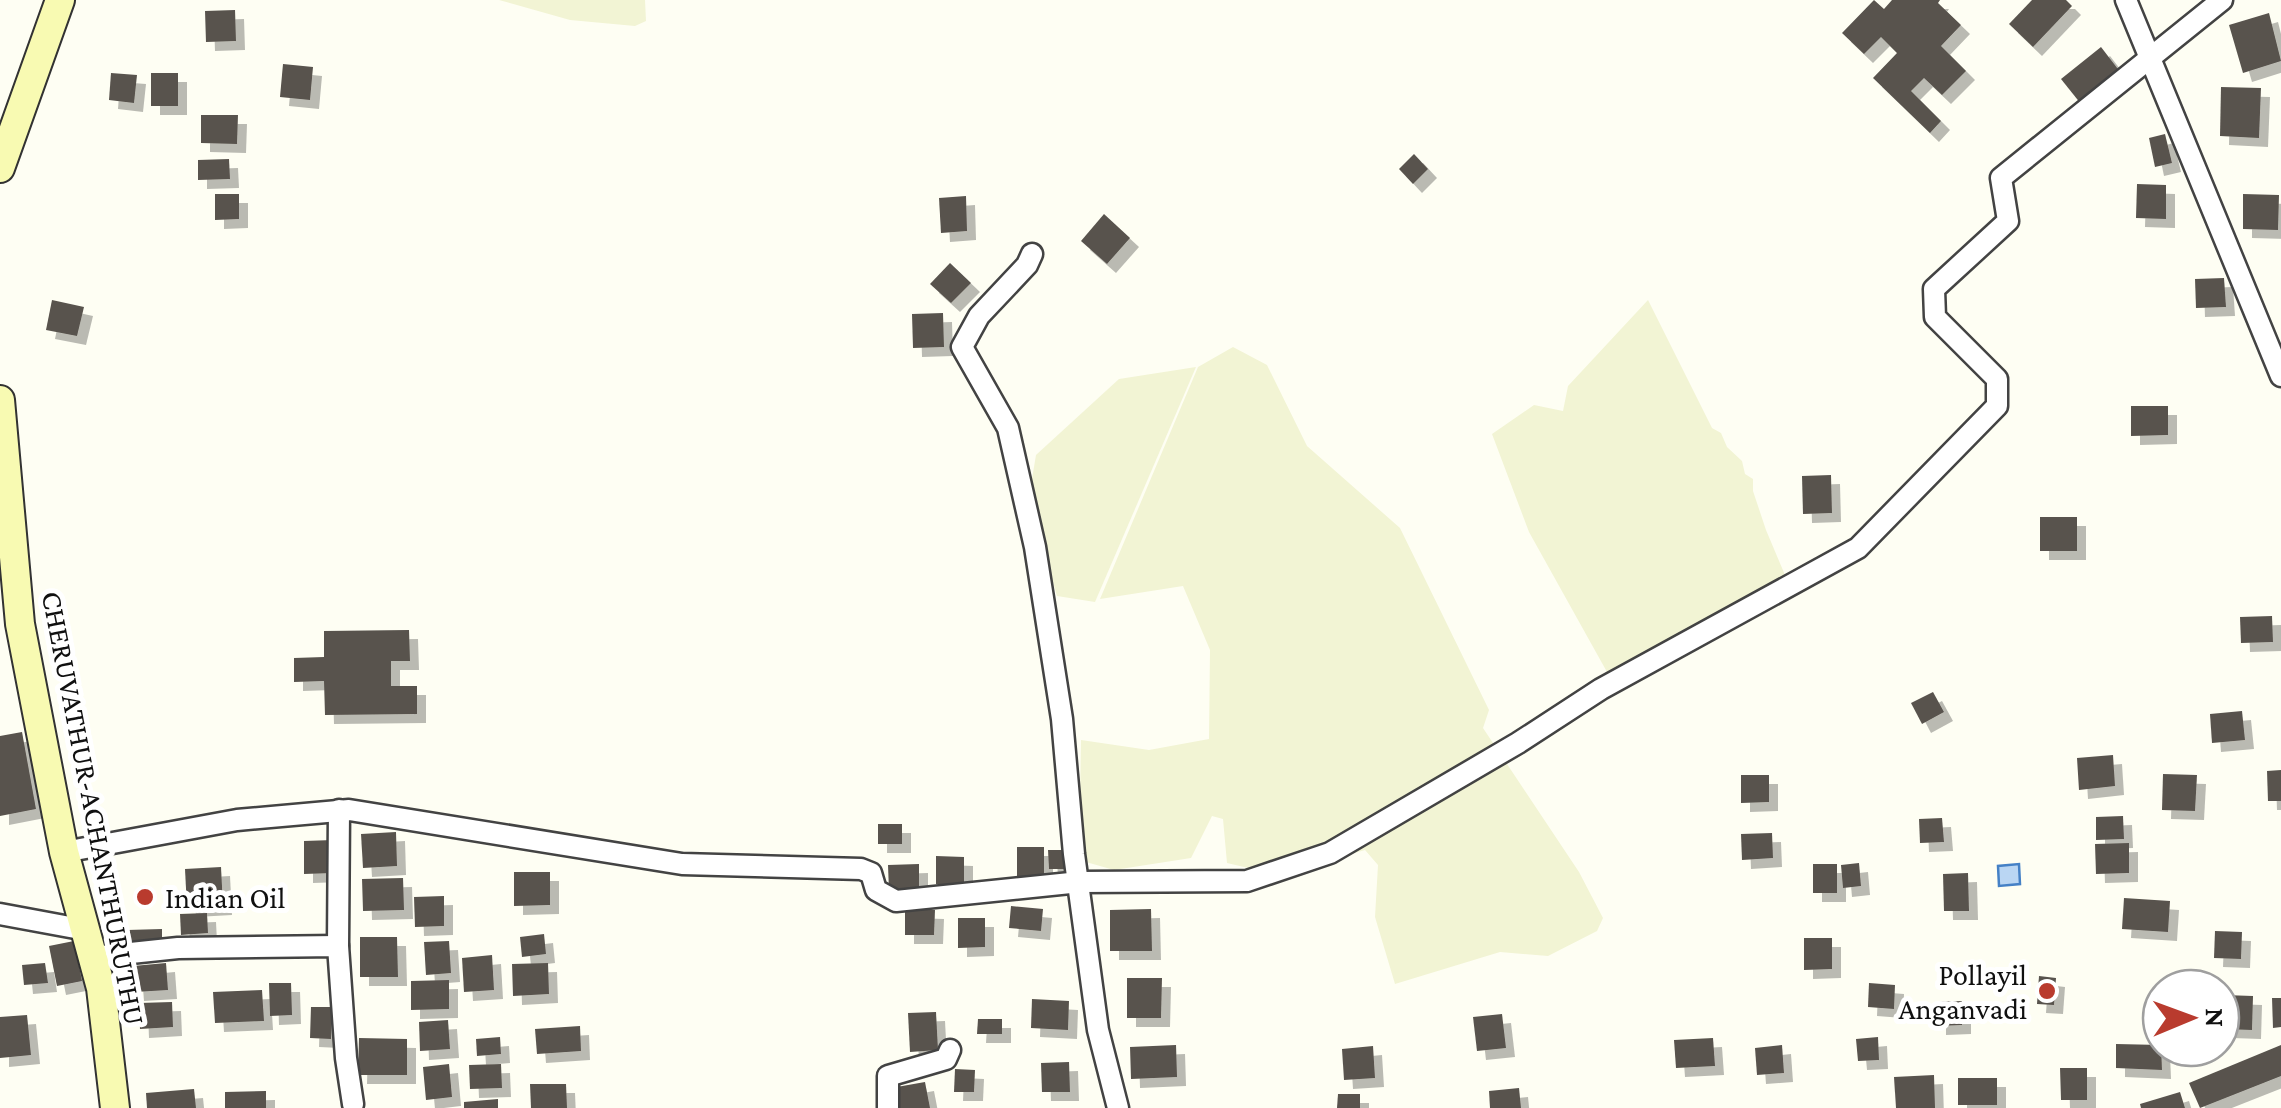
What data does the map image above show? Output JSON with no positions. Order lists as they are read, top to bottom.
{
  "streets": {
    "main road": ["CHERUVATHUR-ACHANTHURUTHU"]
  },
  "places": ["Indian Oil", "Pollayil Anganvadi"],
  "north": "right"
}
